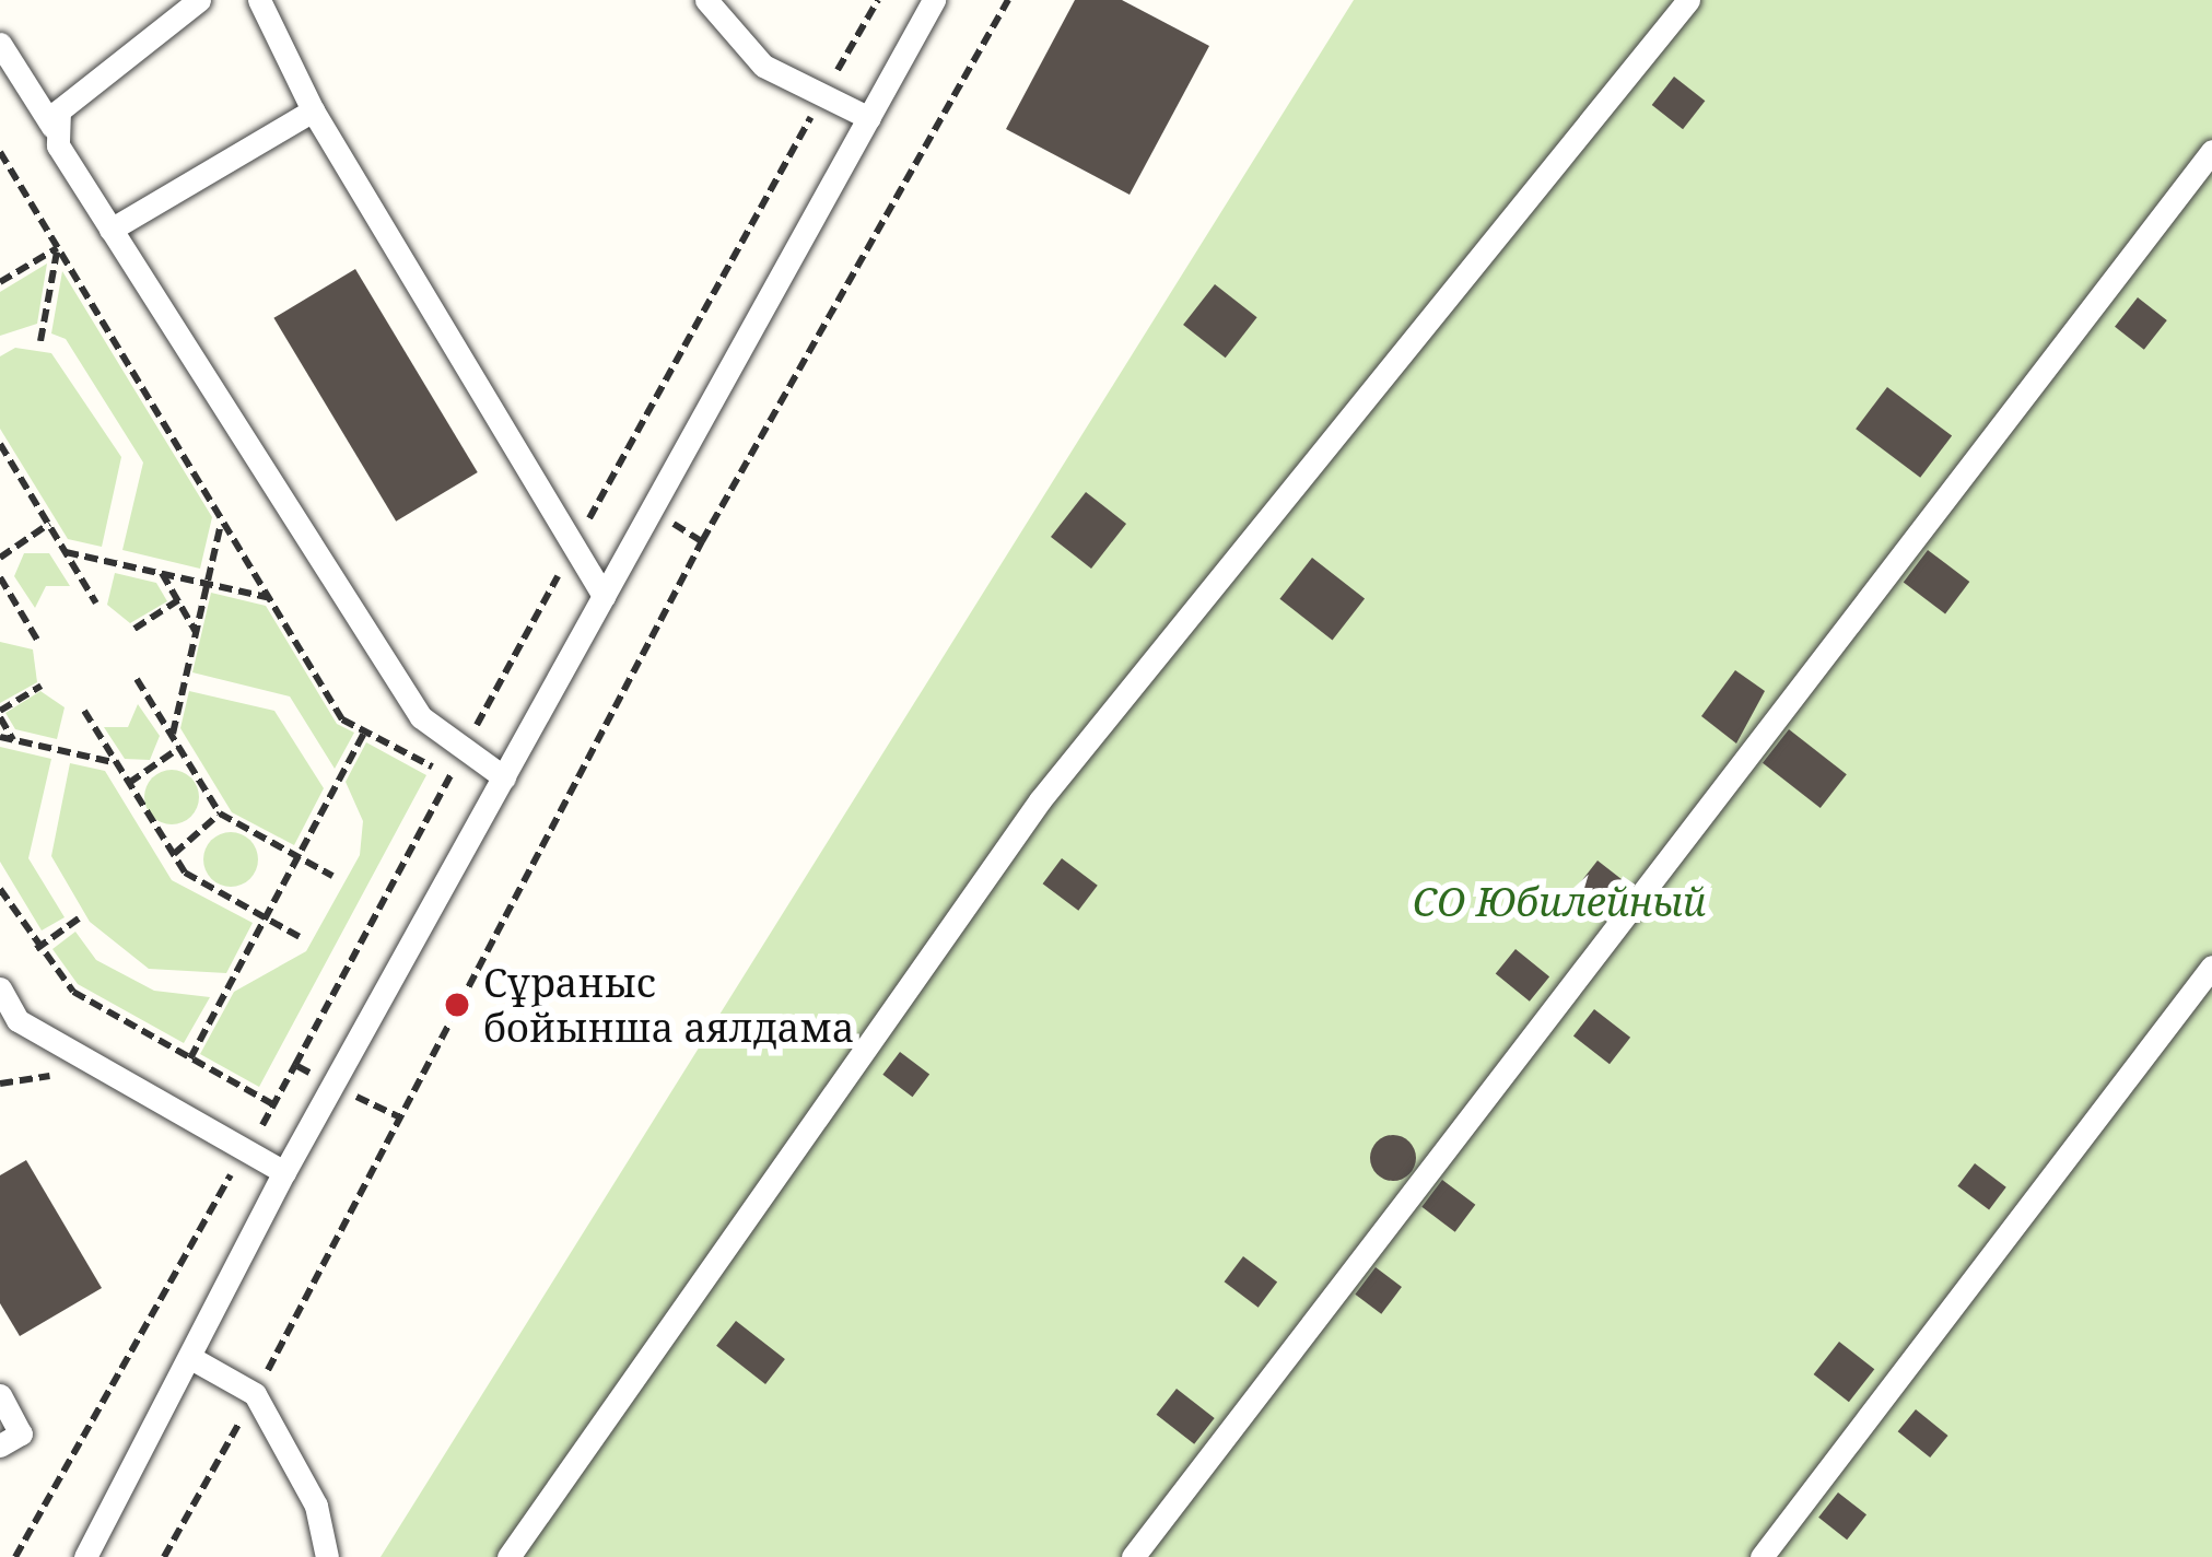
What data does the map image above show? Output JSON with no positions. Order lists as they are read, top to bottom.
{
  "parks": ["СО Юбилейный"],
  "places": ["Сұраныс бойынша аялдама"]
}
